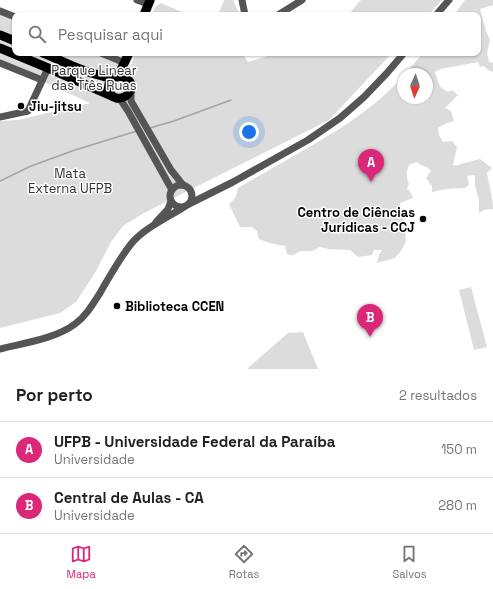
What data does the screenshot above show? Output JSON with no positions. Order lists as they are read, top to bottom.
{
  "parks": ["Parque Linear das Três Ruas", "Mata Externa UFPB"],
  "places": ["Jiu-jitsu", "Centro de Ciências Jurídicas - CCJ", "Biblioteca CCEN"],
  "north": "bottom",
  "page": {
    "search": "Pesquisar aqui",
    "pins": ["A", "B"],
    "heading": ["Por perto", "2 resultados"],
    "list": [
      {
        "mark": "A",
        "name": "UFPB - Universidade Federal da Paraíba",
        "note": "Universidade",
        "value": "150 m"
      },
      {
        "mark": "B",
        "name": "Central de Aulas - CA",
        "note": "Universidade",
        "value": "280 m"
      }
    ],
    "nav": ["Mapa", "Rotas", "Salvos"]
  }
}
